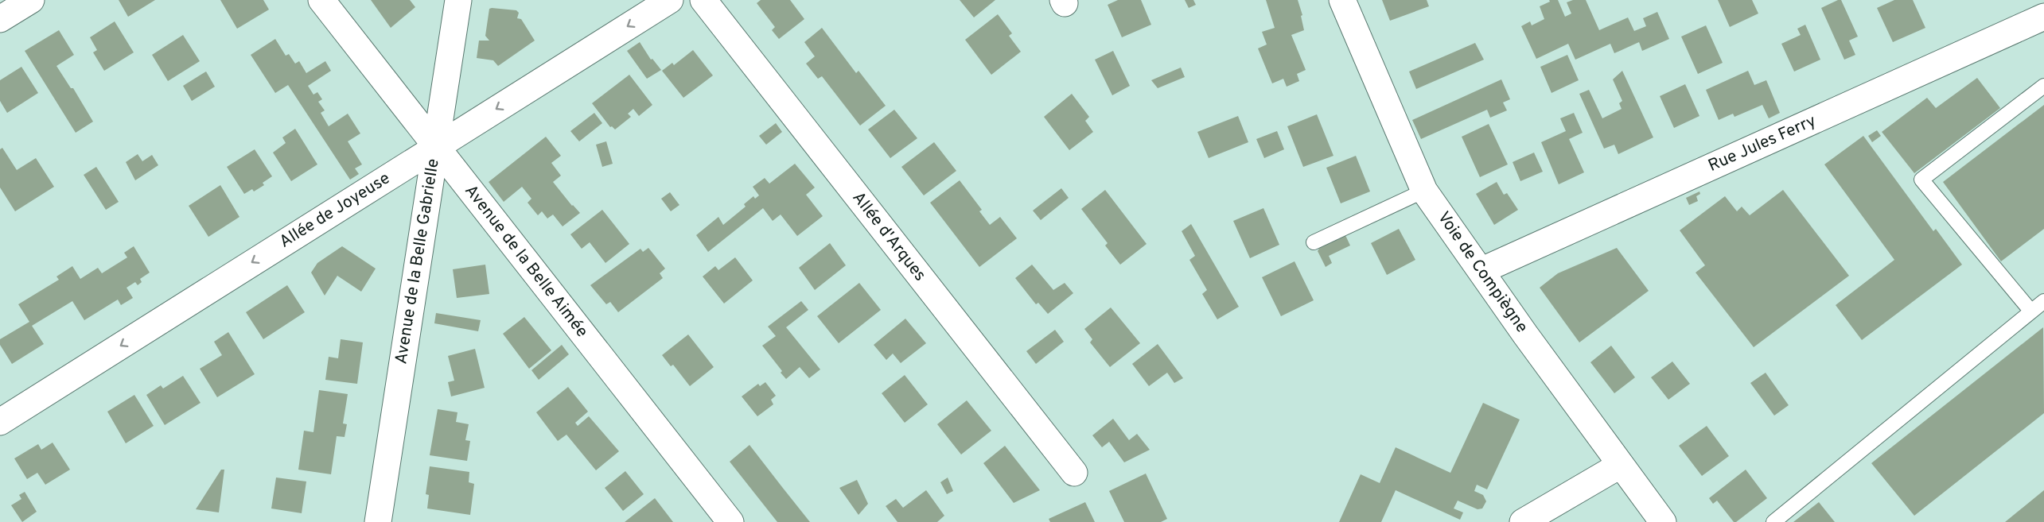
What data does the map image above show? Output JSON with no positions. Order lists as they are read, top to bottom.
{
  "streets": {
    "street": [
      "Rue Jules Ferry",
      "Allée de Joyeuse",
      "Allée d'Arques",
      "Avenue de la Belle Gabrielle",
      "Avenue de la Belle Aimée",
      "Voie de Compiègne"
    ]
  },
  "crossings": [
    ["Rue Jules Ferry", "Voie de Compiègne"],
    ["Allée de Joyeuse", "Avenue de la Belle Gabrielle"],
    ["Allée de Joyeuse", "Avenue de la Belle Aimée"],
    ["Avenue de la Belle Gabrielle", "Avenue de la Belle Aimée"]
  ],
  "one_way": ["Allée de Joyeuse"]
}
